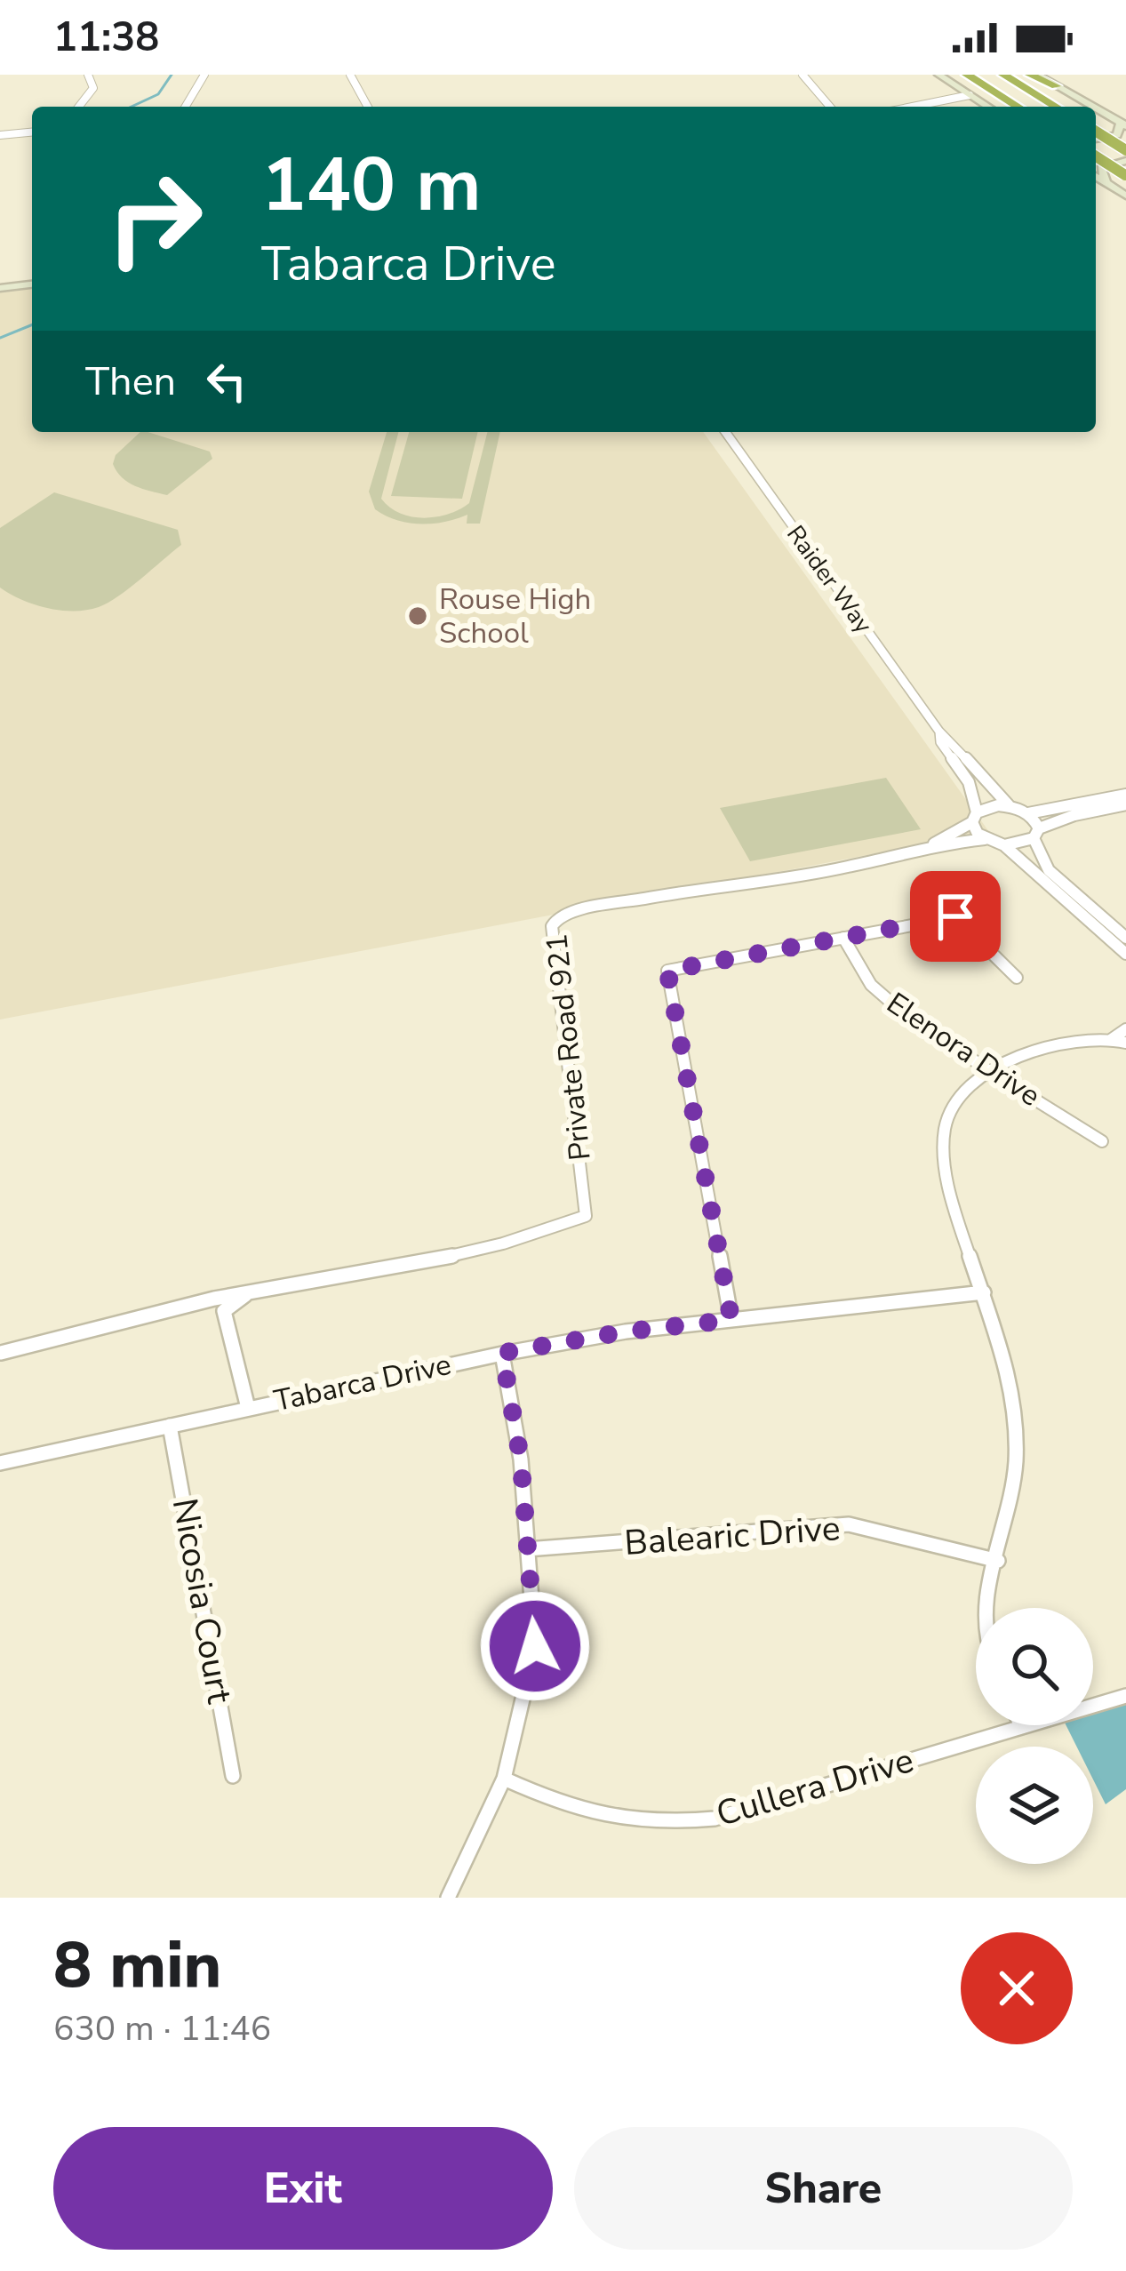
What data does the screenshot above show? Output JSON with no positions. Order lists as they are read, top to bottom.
{
  "streets": {
    "street": [
      "Raider Way",
      "Private Road 921",
      "Elenora Drive",
      "Tabarca Drive",
      "Balearic Drive",
      "Nicosia Court",
      "Cullera Drive"
    ]
  },
  "crossings": [
    ["Raider Way", "Private Road 921"],
    ["Tabarca Drive", "Nicosia Court"]
  ],
  "places": ["Rouse High School"],
  "page": {
    "status": "11:38",
    "turn": ["140 m", "Tabarca Drive"],
    "then": "Then",
    "heading": ["8 min", "630 m · 11:46"],
    "buttons": ["Exit", "Share"]
  }
}
